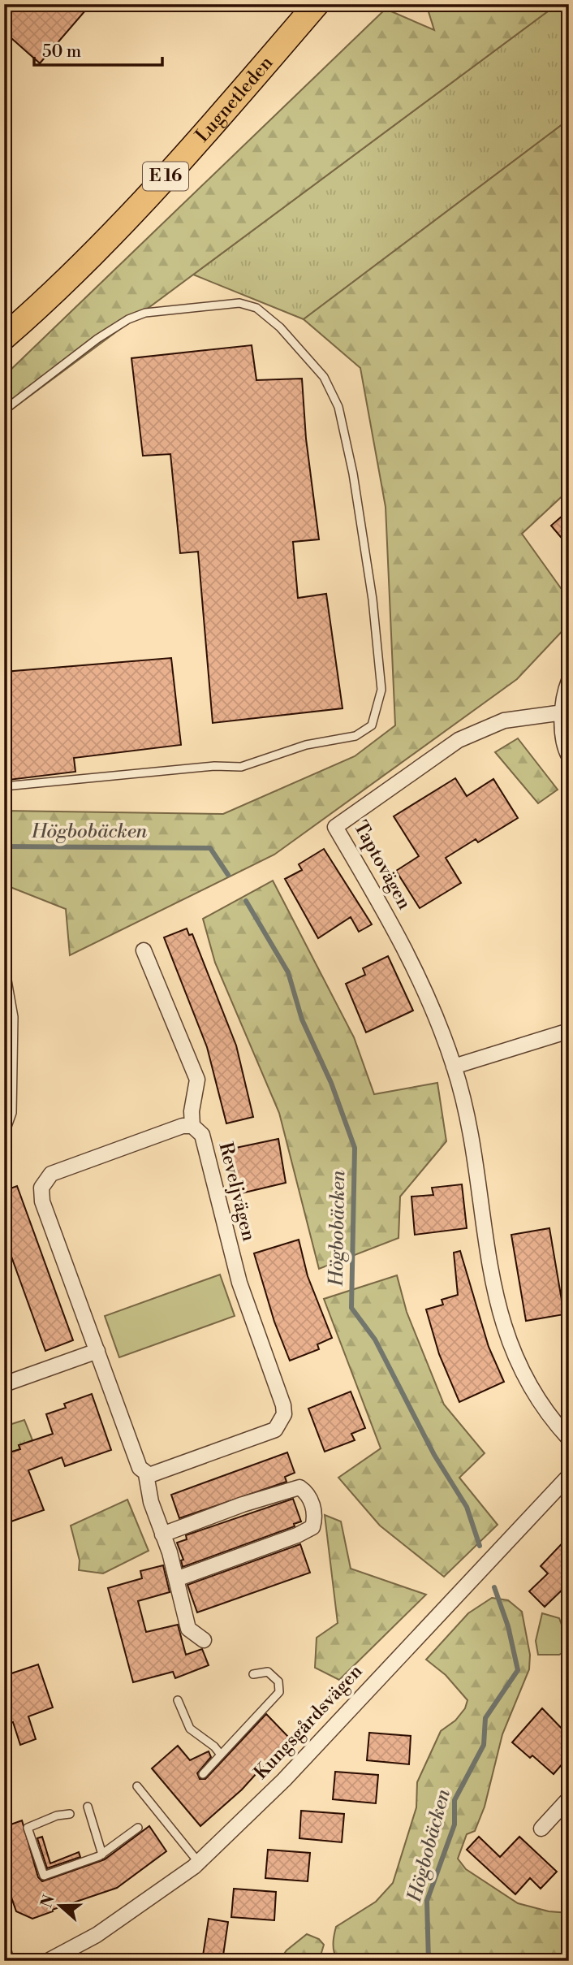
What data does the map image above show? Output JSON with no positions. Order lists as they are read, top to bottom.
{
  "streets": {
    "highway": ["Lugnetleden", "E 16"],
    "street": ["Taptovägen", "Reveljvägen", "Kungsgårdsvägen"]
  },
  "water": ["Högbobäcken"],
  "scale_bar": "50 m",
  "north": "left"
}
